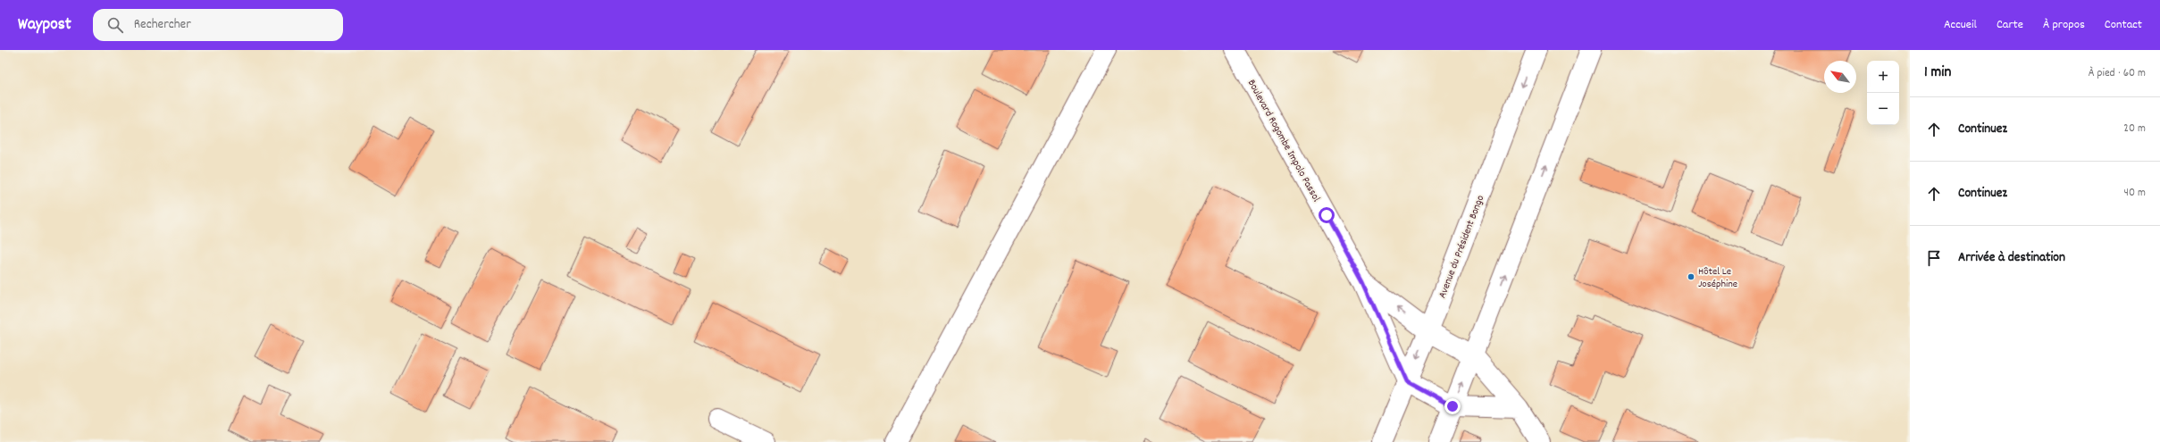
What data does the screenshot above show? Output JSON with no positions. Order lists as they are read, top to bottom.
{
  "streets": {
    "street": ["Boulevard Rogombe Impolo Passol", "Avenue du Président Bongo"]
  },
  "crossings": [
    ["Boulevard Rogombe Impolo Passol", "Avenue du Président Bongo"]
  ],
  "places": ["Hôtel Le Joséphine"],
  "north": "top left",
  "page": {
    "header": "Waypost",
    "search": "Rechercher",
    "nav": [
      "Accueil",
      "Carte",
      "À propos",
      "Contact"
    ],
    "heading": ["1 min", "À pied · 60 m"],
    "map_buttons": ["+", "−"],
    "list": [
      ["Continuez", "20 m"],
      ["Continuez", "40 m"],
      "Arrivée à destination"
    ]
  }
}
